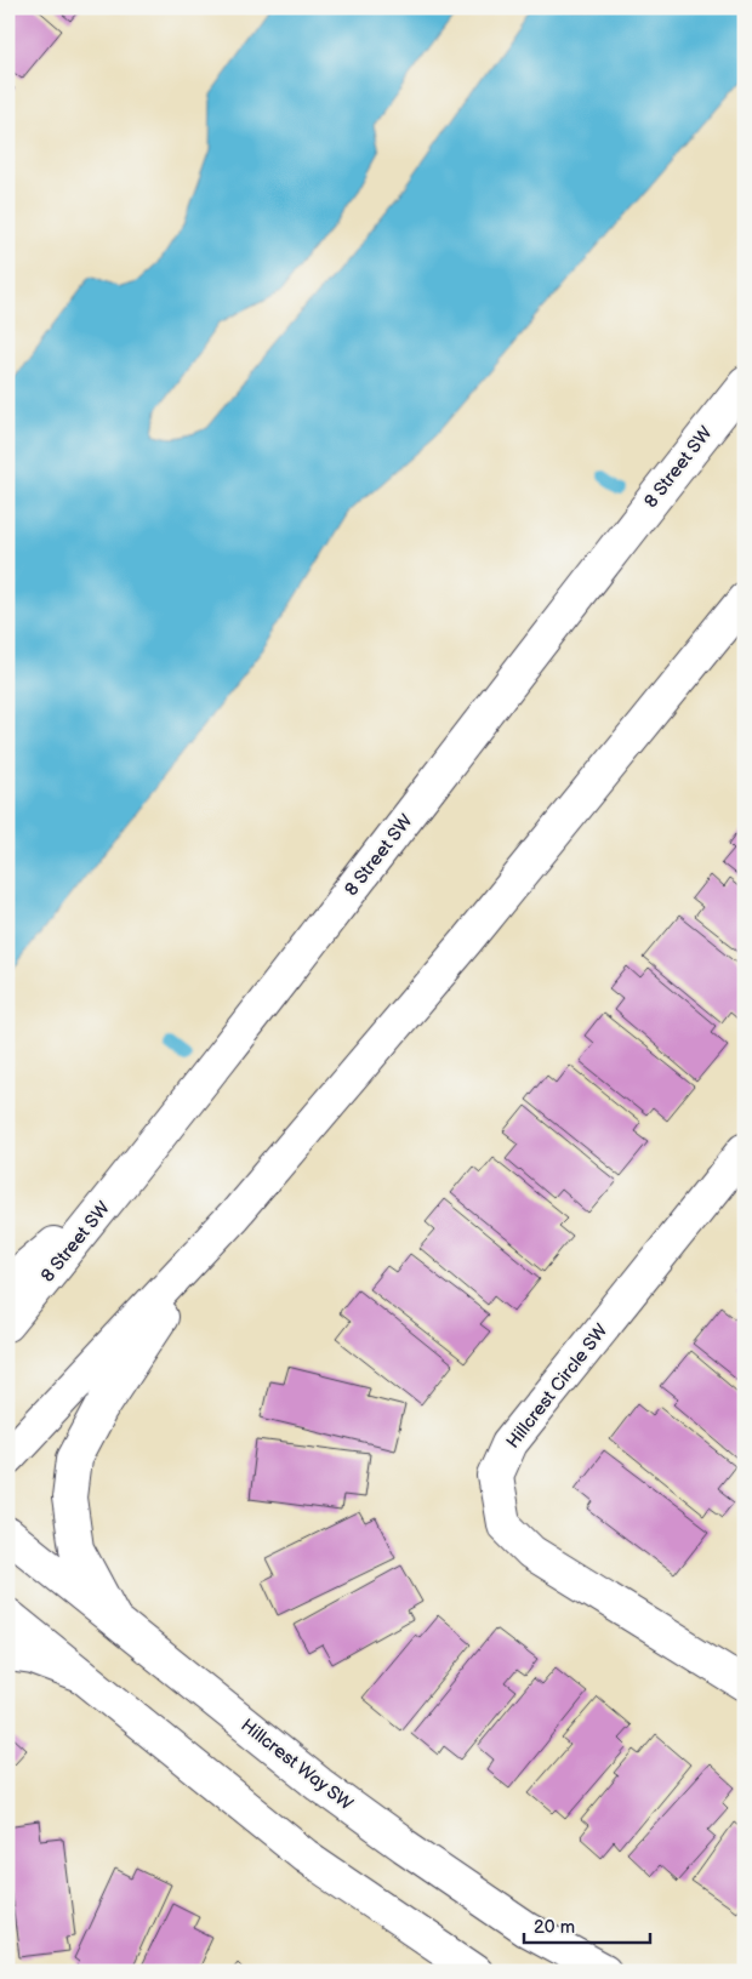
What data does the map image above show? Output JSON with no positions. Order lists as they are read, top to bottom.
{
  "streets": {
    "main road": ["8 Street SW", "Hillcrest Circle SW", "Hillcrest Way SW"]
  },
  "scale_bar": "20 m"
}
